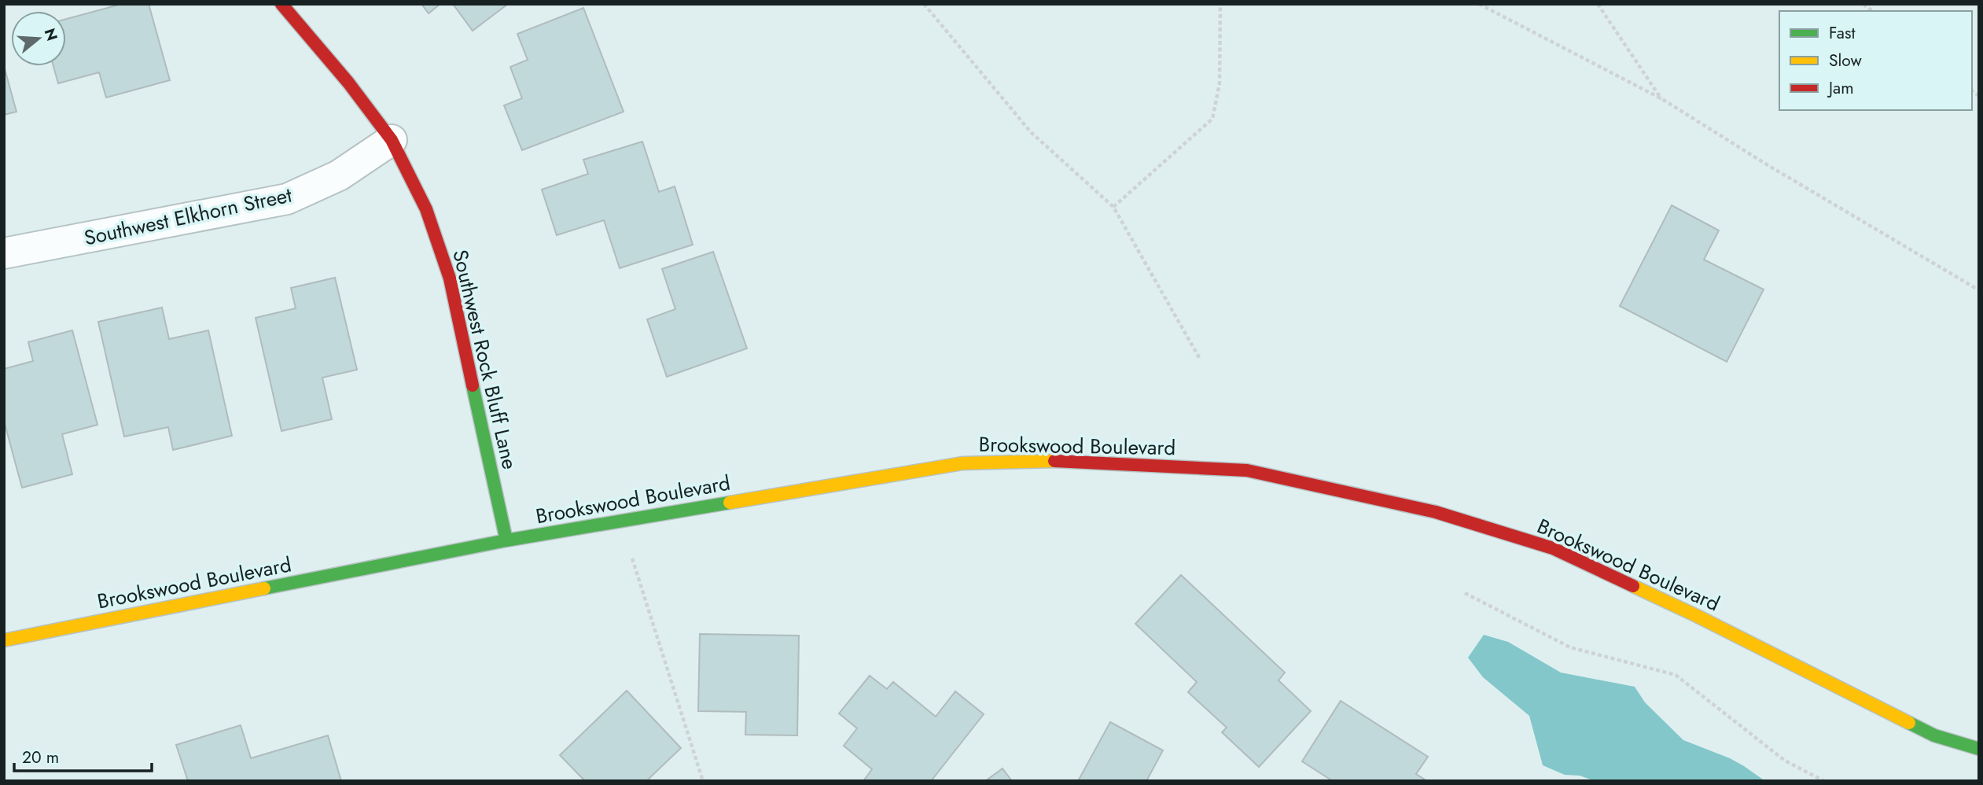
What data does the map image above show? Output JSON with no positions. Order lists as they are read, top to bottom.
{
  "streets": {
    "street": ["Southwest Elkhorn Street", "Southwest Rock Bluff Lane", "Brookswood Boulevard"]
  },
  "crossings": [
    ["Southwest Elkhorn Street", "Southwest Rock Bluff Lane"],
    ["Southwest Rock Bluff Lane", "Brookswood Boulevard"]
  ],
  "legend": ["Fast", "Slow", "Jam"],
  "scale_bar": "20 m",
  "north": "right"
}
